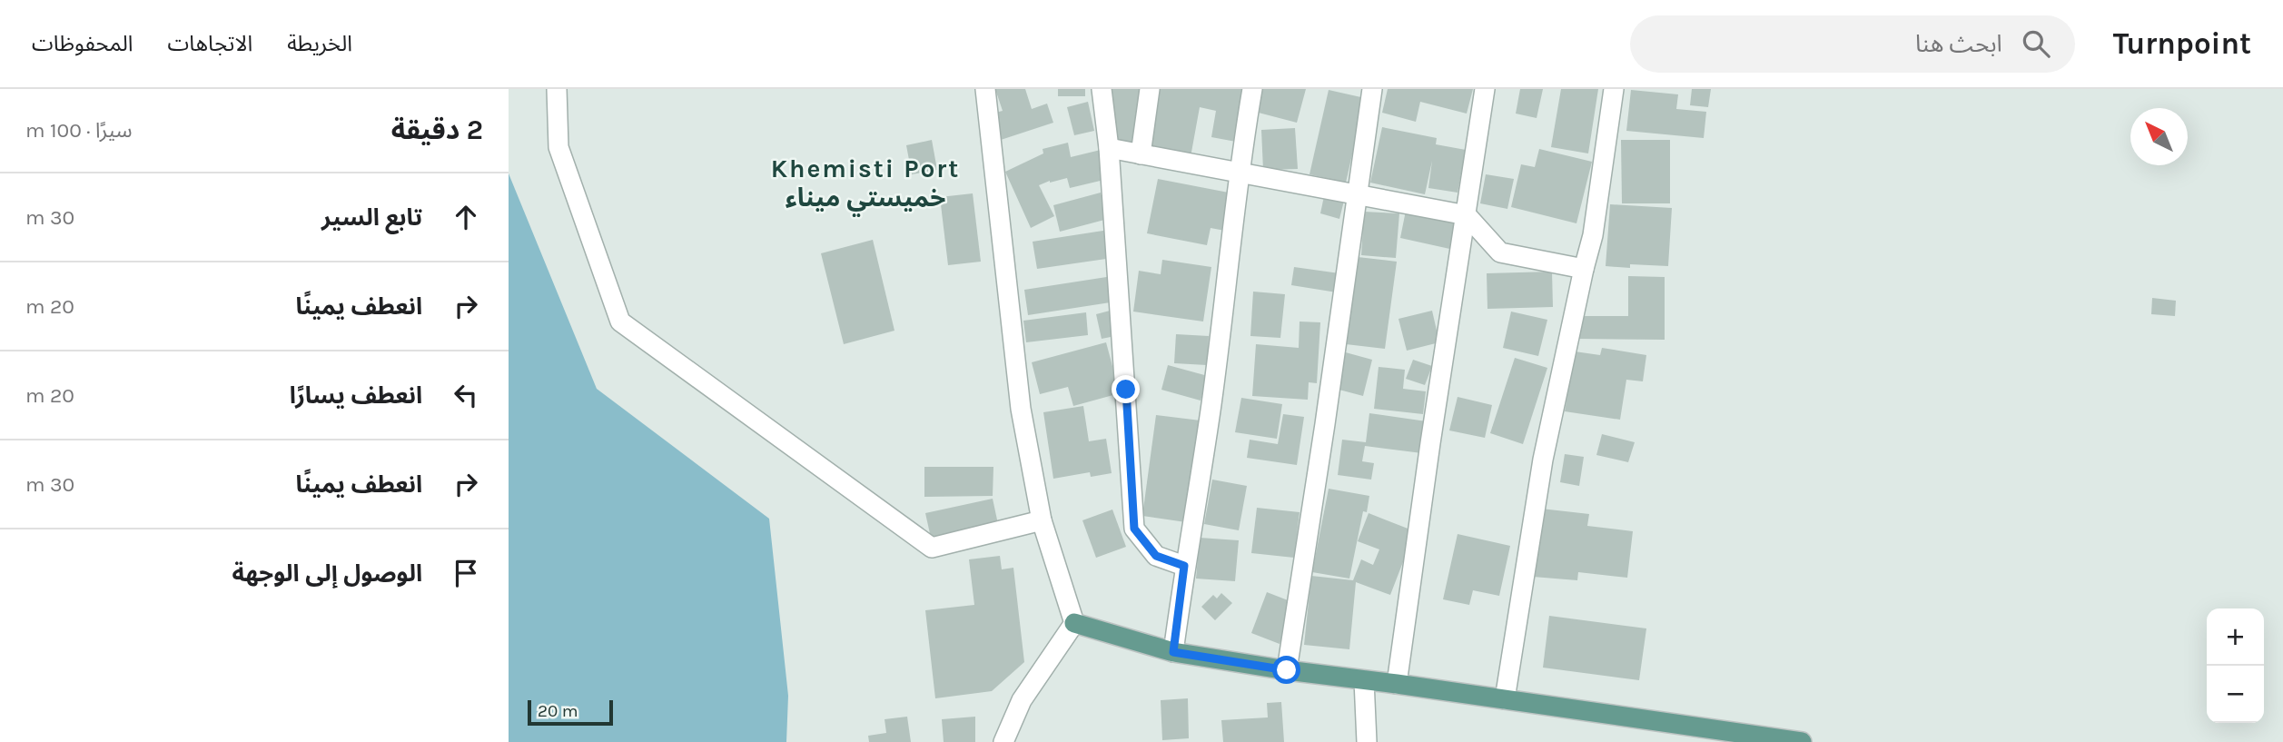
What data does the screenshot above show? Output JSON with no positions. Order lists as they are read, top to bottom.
{
  "districts": ["Khemisti Port خميستي ميناء"],
  "scale_bar": "20 m",
  "north": "top left",
  "page": {
    "header": "Turnpoint",
    "search": "ابحث هنا",
    "nav": ["الخريطة", "الاتجاهات", "المحفوظات"],
    "heading": ["2 دقيقة", "سيرًا · 100 m"],
    "list": [
      ["تابع السير", "30 m"],
      ["انعطف يمينًا", "20 m"],
      ["انعطف يسارًا", "20 m"],
      ["انعطف يمينًا", "30 m"],
      "الوصول إلى الوجهة"
    ],
    "map_buttons": ["+", "−"],
    "scale": "20 m"
  }
}
